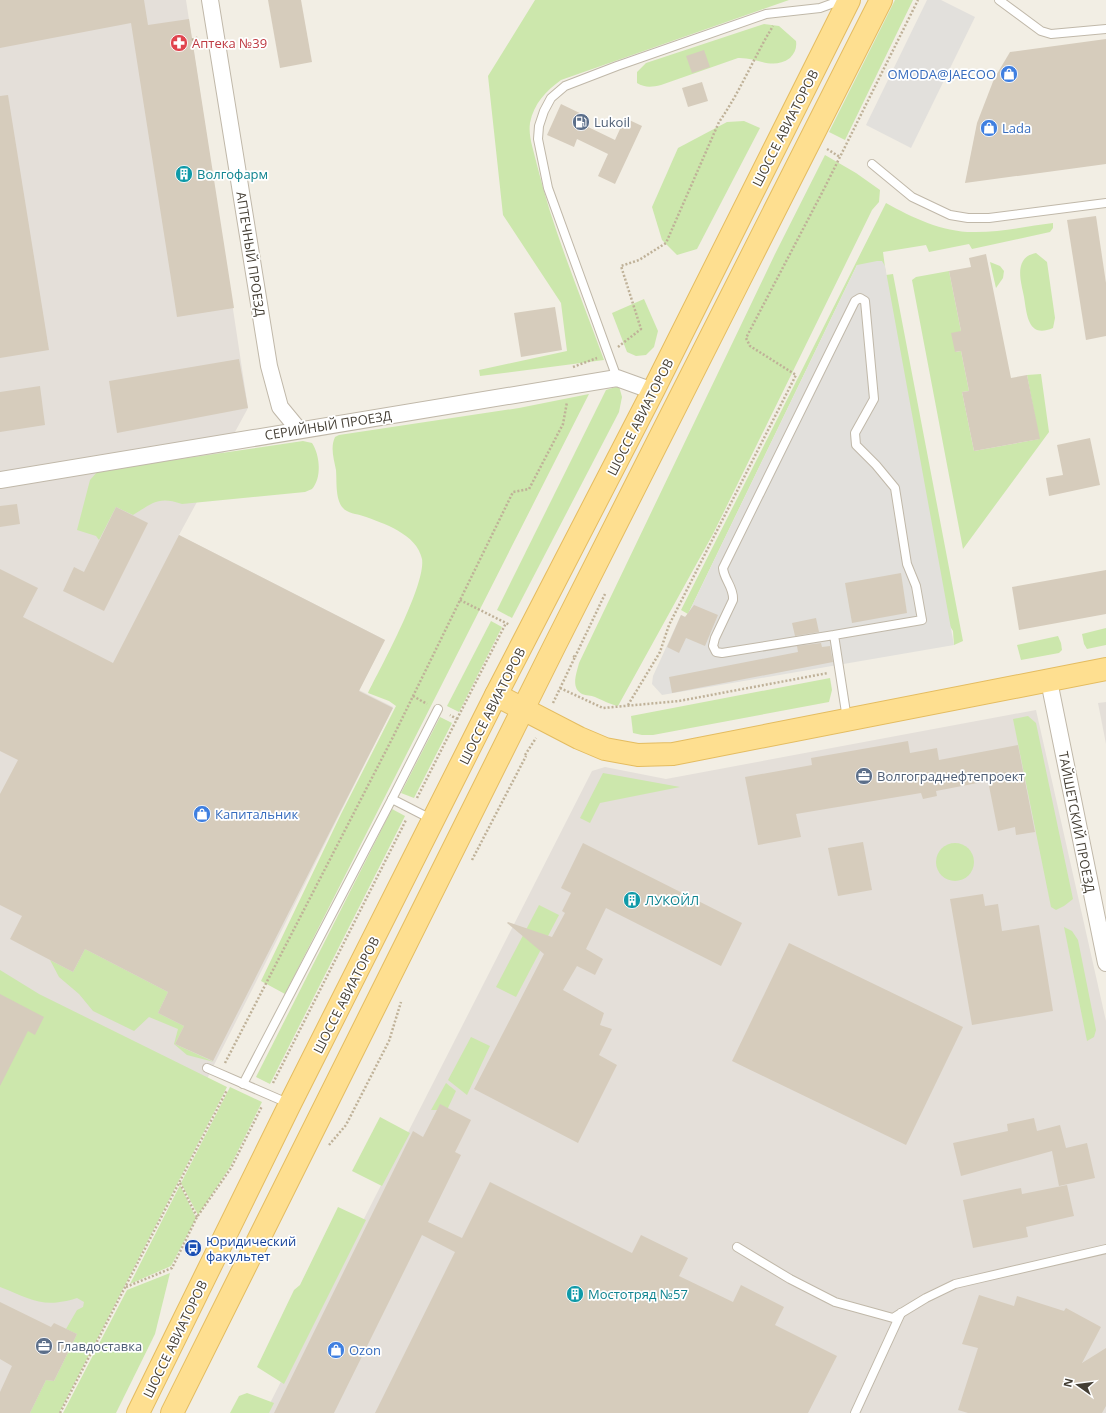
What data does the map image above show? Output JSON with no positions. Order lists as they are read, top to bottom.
{
  "streets": {
    "main road": ["ШОССЕ АВИАТОРОВ"],
    "street": ["АПТЕЧНЫЙ ПРОЕЗД", "СЕРИЙНЫЙ ПРОЕЗД", "ТАЙШЕТСКИЙ ПРОЕЗД"]
  },
  "crossings": [
    ["ШОССЕ АВИАТОРОВ", "СЕРИЙНЫЙ ПРОЕЗД"],
    ["АПТЕЧНЫЙ ПРОЕЗД", "СЕРИЙНЫЙ ПРОЕЗД"]
  ],
  "places": {
    "pharmacy": ["Аптека №39"],
    "shop": [
      "OMODA@JAECOO",
      "Lada",
      "Капитальник",
      "Ozon"
    ],
    "fuel station": ["Lukoil"],
    "building": ["Волгофарм", "ЛУКОЙЛ", "Мостотряд №57"],
    "office": ["Волгограднефтепроект", "Главдоставка"],
    "bus stop": ["Юридический факультет"]
  },
  "north": "left"
}
